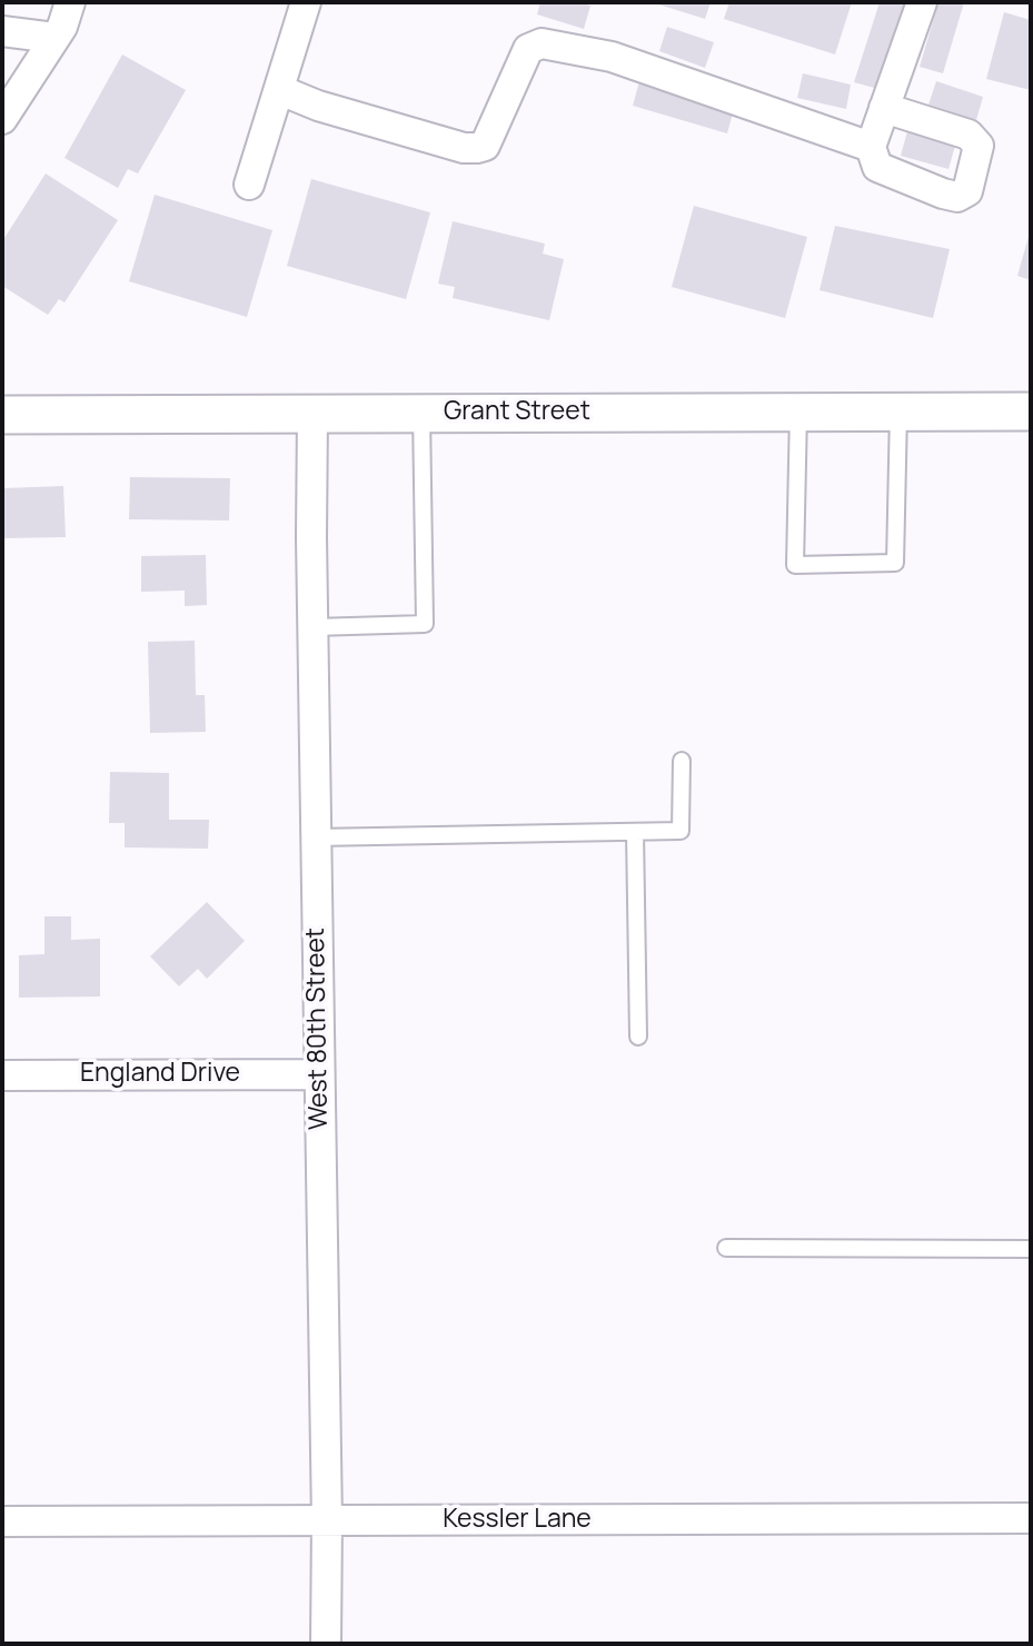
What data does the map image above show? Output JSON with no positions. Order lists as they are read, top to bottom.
{
  "streets": {
    "street": [
      "Grant Street",
      "West 80th Street",
      "England Drive",
      "Kessler Lane"
    ]
  },
  "crossings": [
    ["Grant Street", "West 80th Street"],
    ["West 80th Street", "England Drive"],
    ["West 80th Street", "Kessler Lane"]
  ]
}
